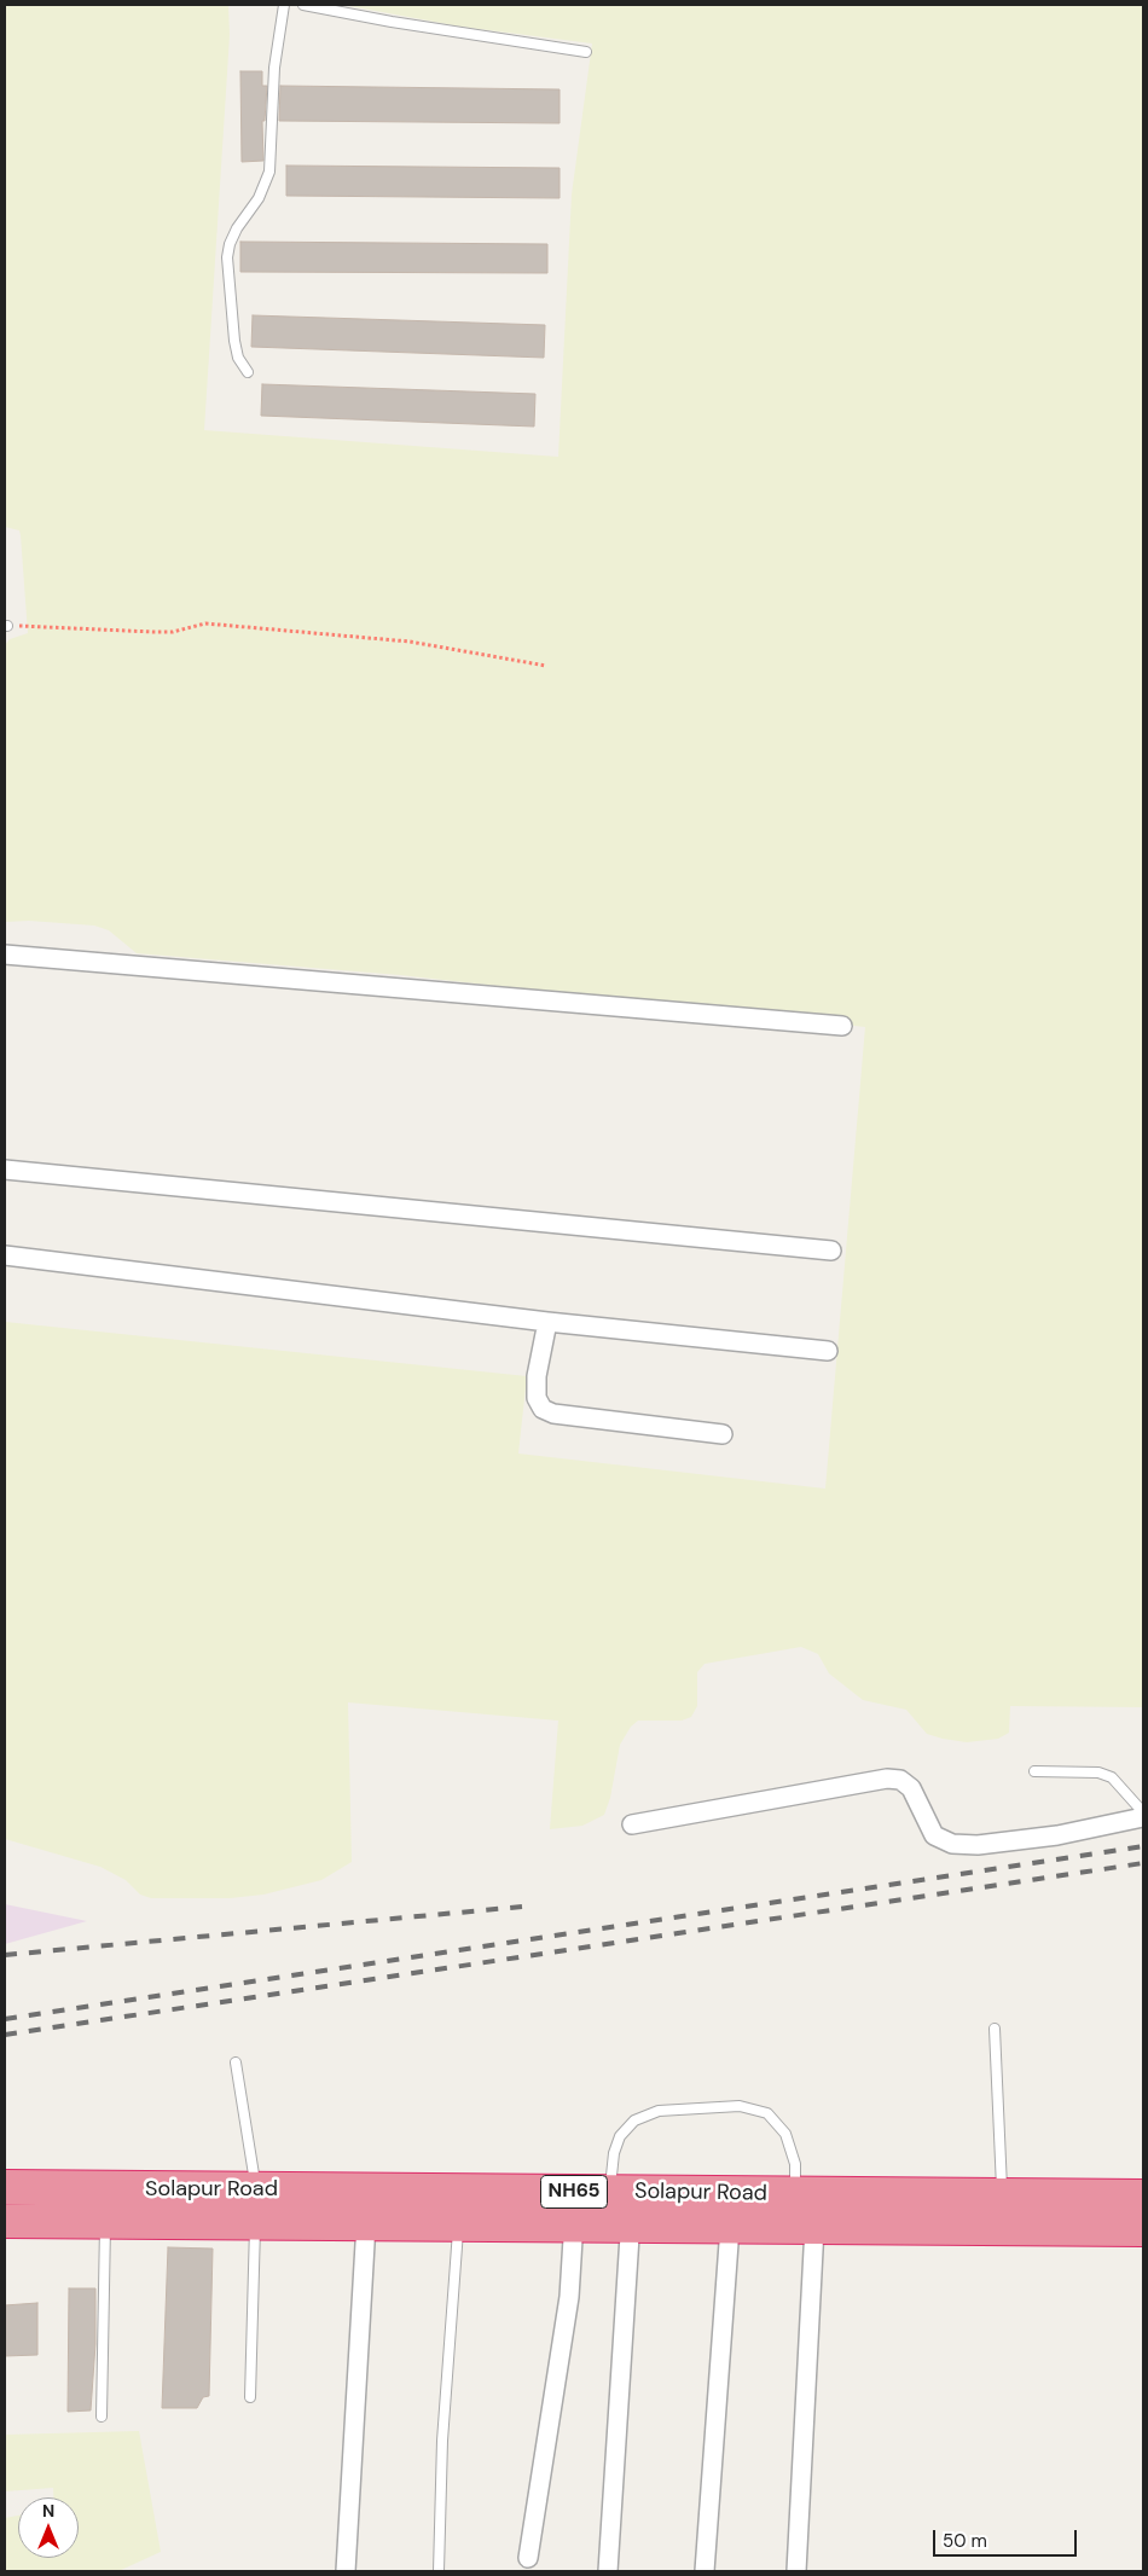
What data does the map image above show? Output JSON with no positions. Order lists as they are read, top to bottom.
{
  "streets": {
    "highway": ["Solapur Road", "NH65"]
  },
  "scale_bar": "50 m",
  "north": "top"
}
